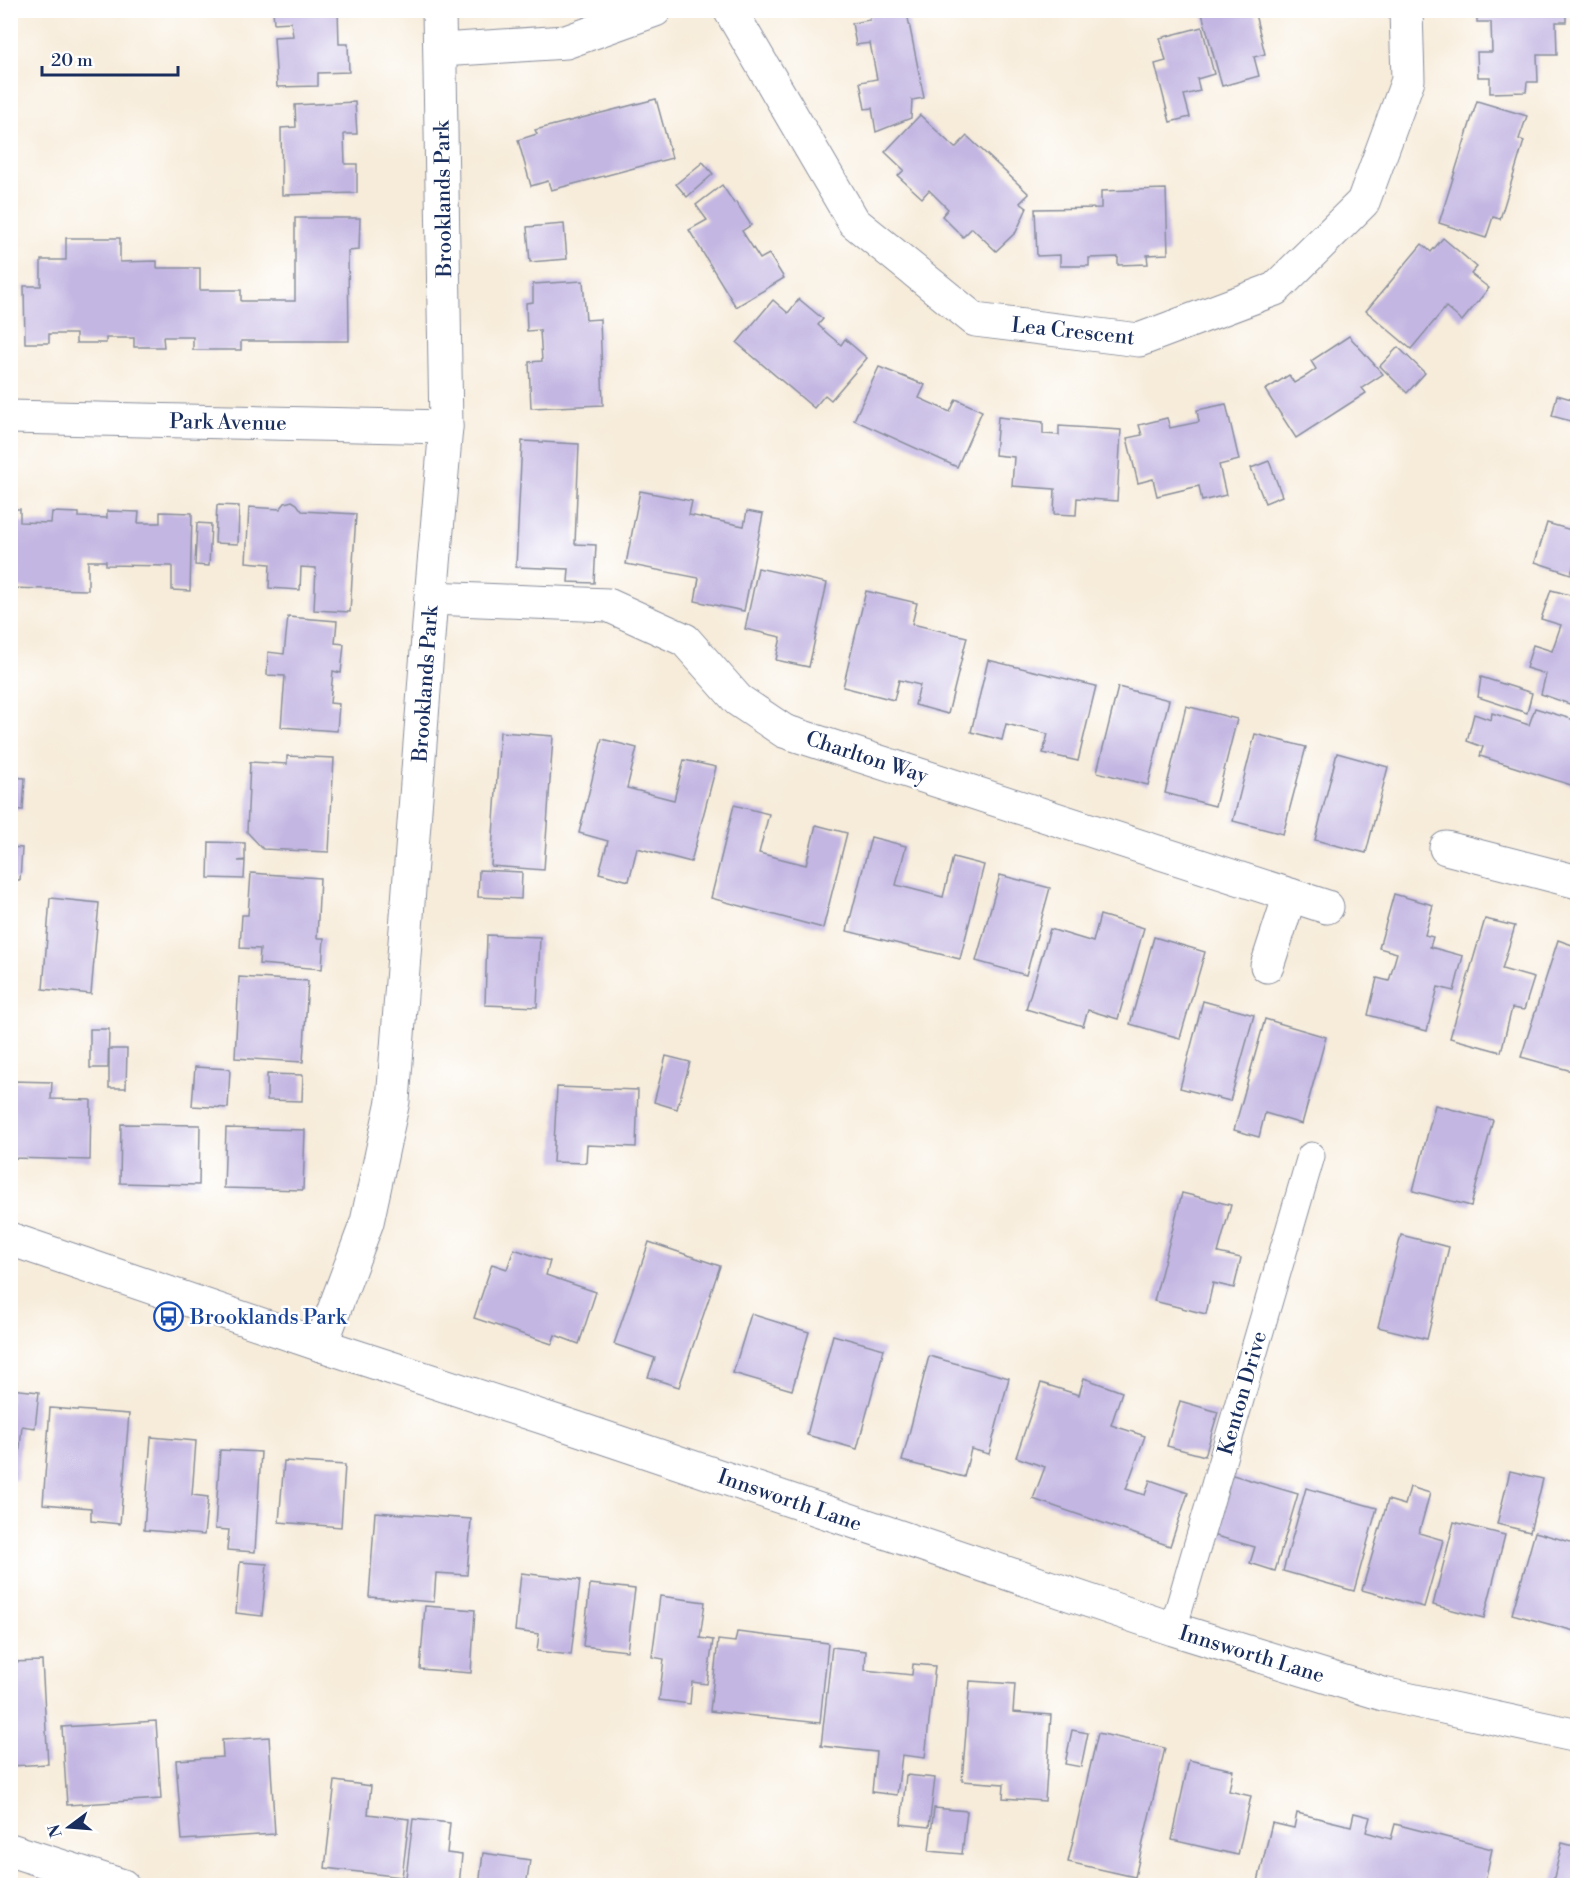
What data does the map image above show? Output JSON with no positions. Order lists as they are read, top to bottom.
{
  "streets": {
    "street": [
      "Brooklands Park",
      "Lea Crescent",
      "Park Avenue",
      "Charlton Way",
      "Innsworth Lane"
    ],
    "lane": ["Kenton Drive"]
  },
  "crossings": [
    ["Brooklands Park", "Park Avenue"],
    ["Brooklands Park", "Charlton Way"],
    ["Brooklands Park", "Innsworth Lane"],
    ["Kenton Drive", "Innsworth Lane"]
  ],
  "places": {
    "bus stop": ["Brooklands Park"]
  },
  "scale_bar": "20 m",
  "north": "left"
}
